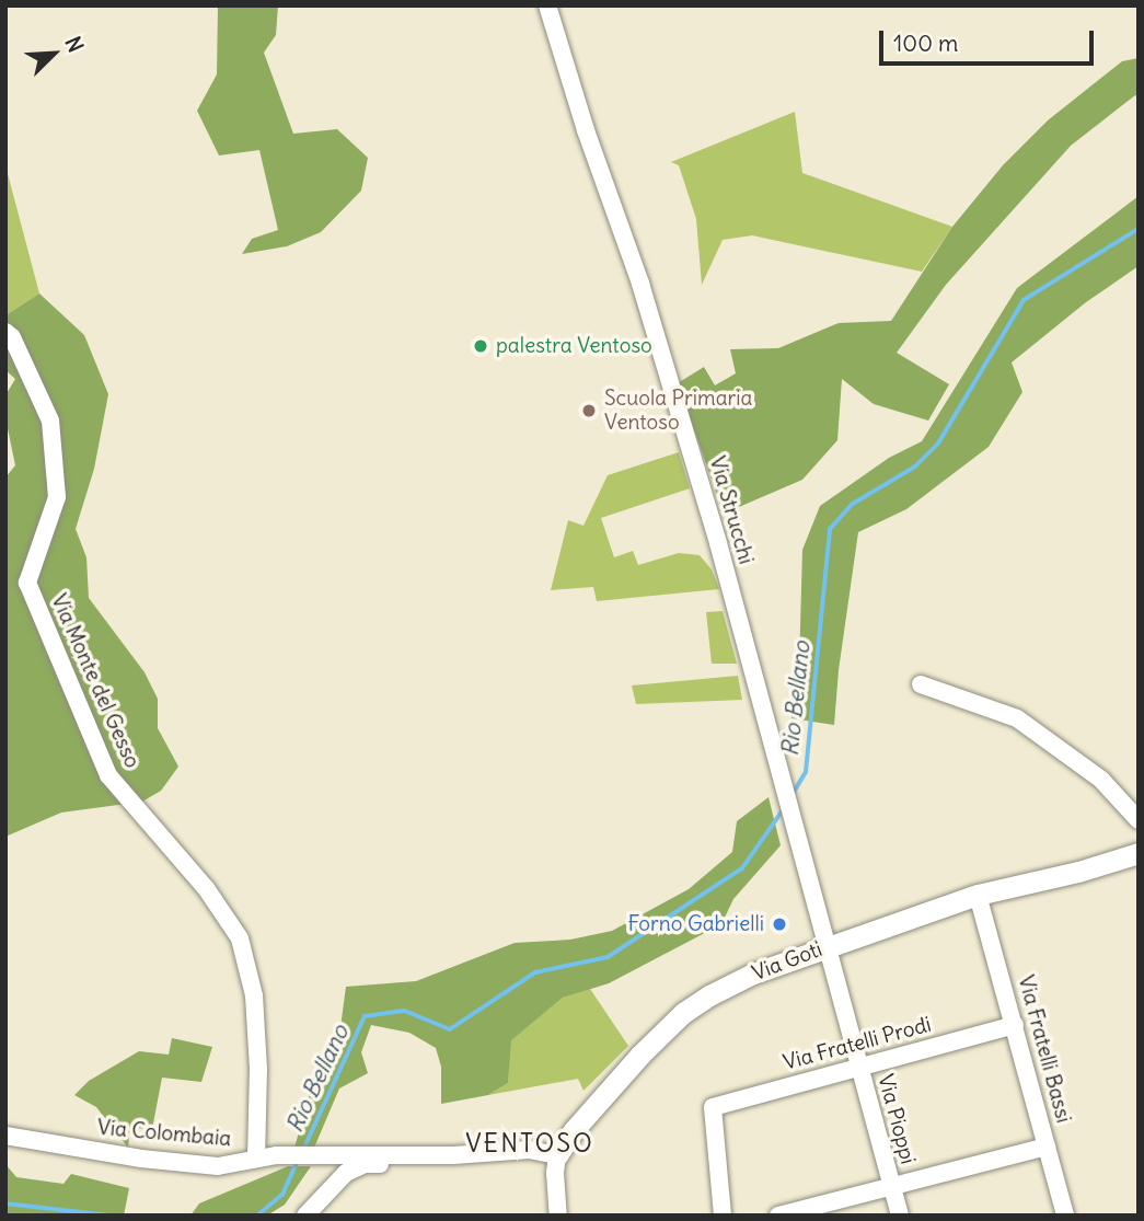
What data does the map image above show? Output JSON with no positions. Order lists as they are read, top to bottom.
{
  "streets": {
    "street": [
      "Via Strucchi",
      "Via Monte del Gesso",
      "Via Goti",
      "Via Fratelli Prodi",
      "Via Fratelli Bassi",
      "Via Pioppi",
      "Via Colombaia"
    ]
  },
  "crossings": [
    ["Via Strucchi", "Via Goti"],
    ["Via Strucchi", "Via Pioppi"],
    ["Via Monte del Gesso", "Via Colombaia"],
    ["Via Goti", "Via Fratelli Bassi"],
    ["Via Goti", "Via Pioppi"],
    ["Via Goti", "Via Colombaia"],
    ["Via Fratelli Prodi", "Via Fratelli Bassi"],
    ["Via Fratelli Prodi", "Via Pioppi"]
  ],
  "districts": ["VENTOSO"],
  "water": ["Rio Bellano"],
  "places": ["palestra Ventoso", "Scuola Primaria Ventoso", "Forno Gabrielli"],
  "scale_bar": "100 m",
  "north": "top right"
}
